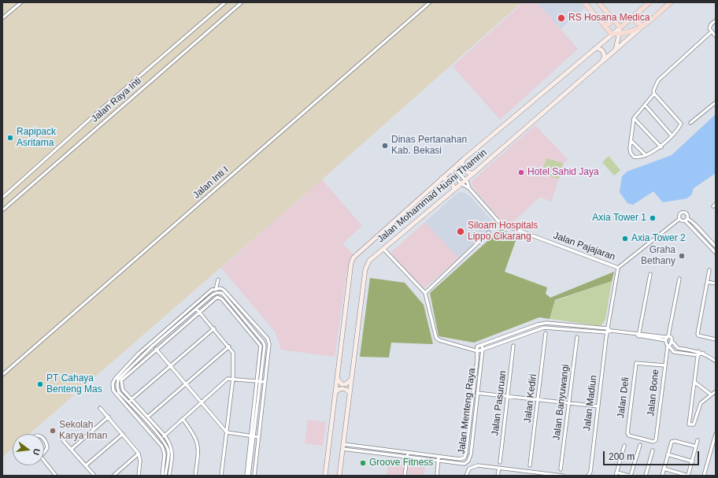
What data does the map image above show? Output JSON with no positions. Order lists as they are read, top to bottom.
{
  "streets": {
    "main road": ["Jalan Mohammad Husni Thamrin"],
    "street": [
      "Jalan Raya Inti",
      "Jalan Inti I",
      "Jalan Pajajaran",
      "Jalan Bone",
      "Jalan Deli",
      "Jalan Kediri",
      "Jalan Banyuwangi",
      "Jalan Pasuruan",
      "Jalan Madiun",
      "Jalan Menteng Raya"
    ]
  },
  "crossings": [
    ["Jalan Mohammad Husni Thamrin", "Jalan Pajajaran"],
    ["Jalan Mohammad Husni Thamrin", "Jalan Menteng Raya"],
    ["Jalan Pajajaran", "Jalan Madiun"],
    ["Jalan Bone", "Jalan Deli"]
  ],
  "places": [
    "RS Hosana Medica",
    "Rapipack Asritama",
    "Dinas Pertanahan Kab. Bekasi",
    "Hotel Sahid Jaya",
    "Axia Tower 1",
    "Siloam Hospitals Lippo Cikarang",
    "Axia Tower 2",
    "Graha Bethany",
    "PT Cahaya Benteng Mas",
    "Sekolah Karya Iman",
    "Groove Fitness"
  ],
  "scale_bar": "200 m",
  "north": "right"
}
